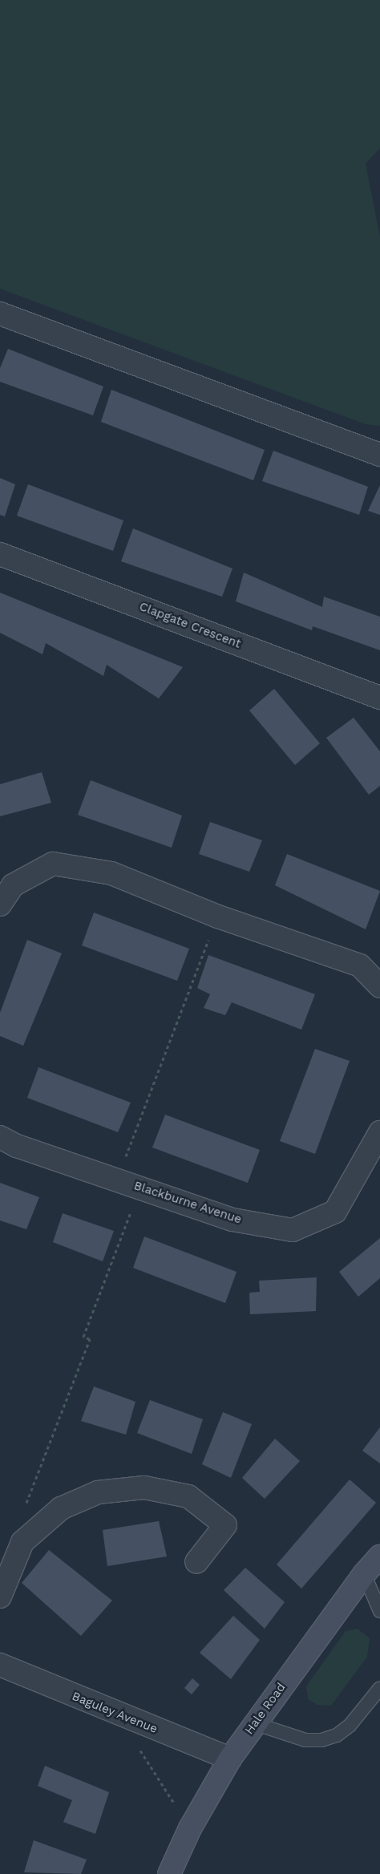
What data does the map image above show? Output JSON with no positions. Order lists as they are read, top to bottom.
{
  "streets": {
    "street": [
      "Clapgate Crescent",
      "Blackburne Avenue",
      "Hale Road",
      "Baguley Avenue"
    ]
  },
  "crossings": [
    ["Hale Road", "Baguley Avenue"]
  ]
}
